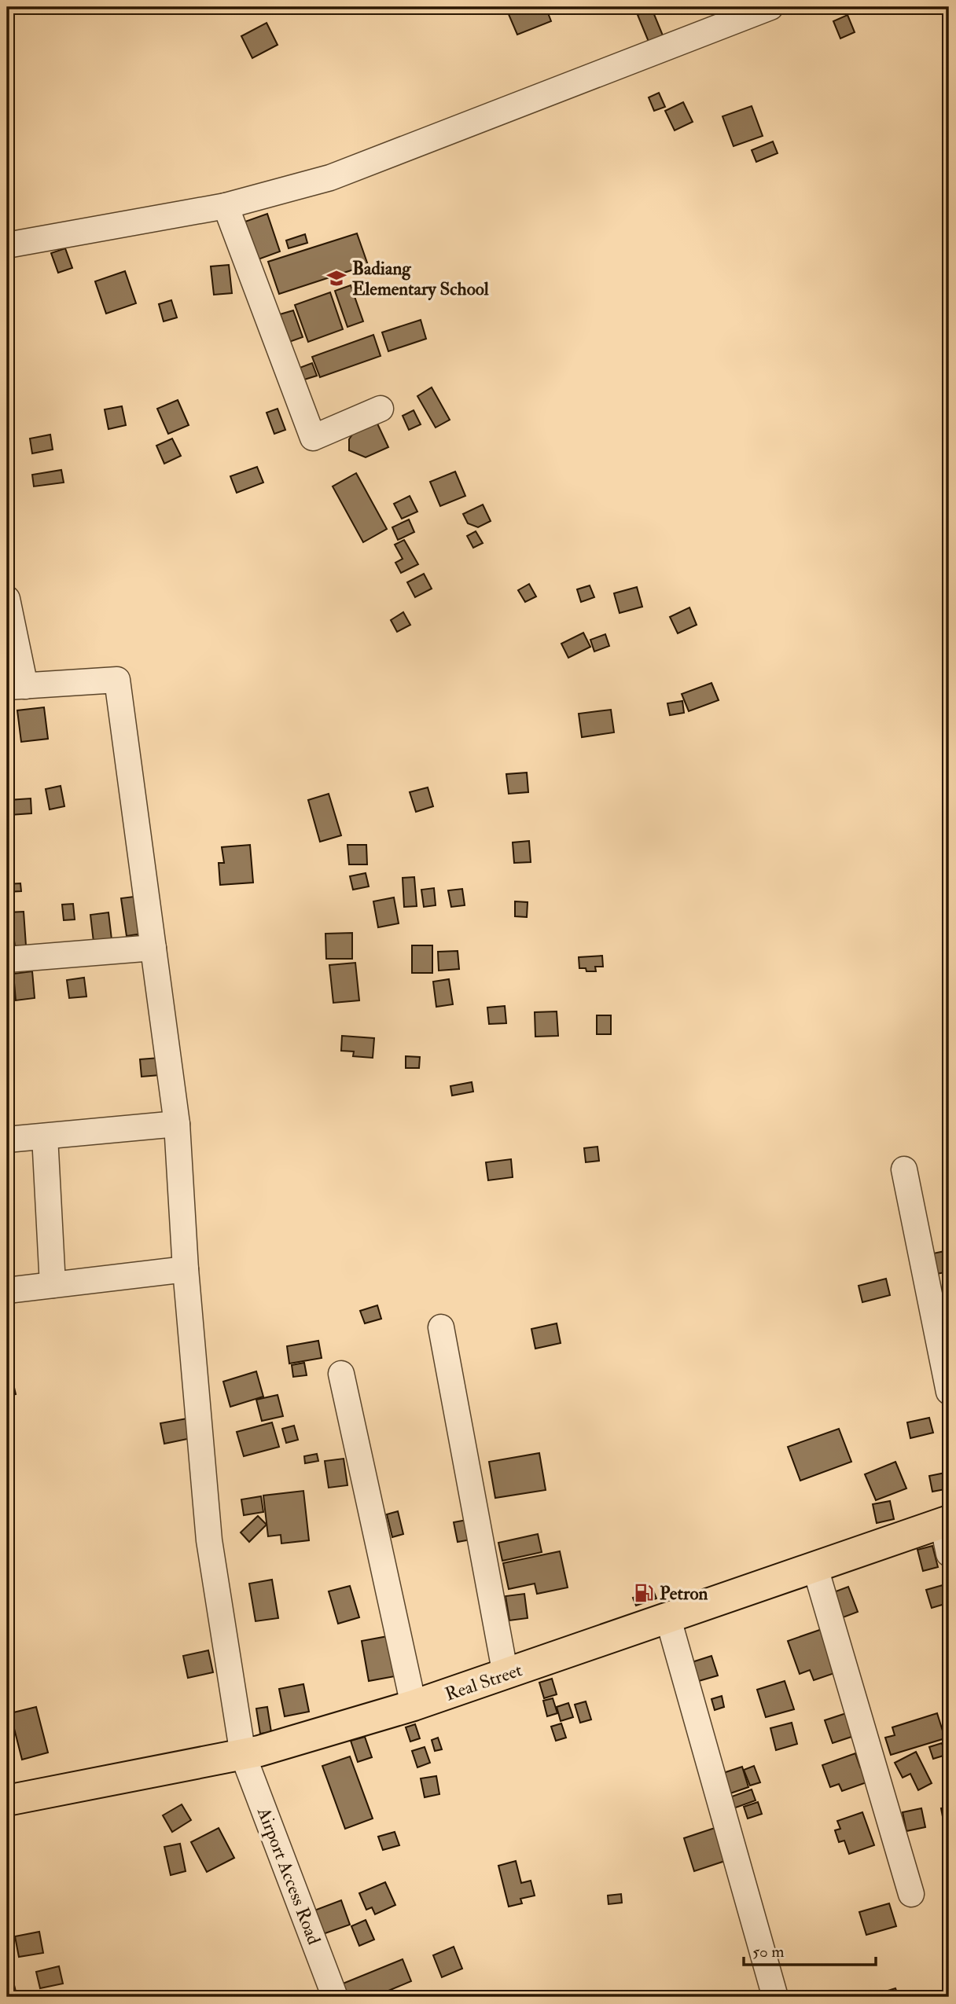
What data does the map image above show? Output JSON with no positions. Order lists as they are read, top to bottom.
{
  "streets": {
    "main road": ["Real Street"],
    "street": ["Airport Access Road"]
  },
  "crossings": [
    ["Real Street", "Airport Access Road"]
  ],
  "places": {
    "school or university": ["Badiang Elementary School"],
    "fuel station": ["Petron"]
  },
  "scale_bar": "50 m"
}
